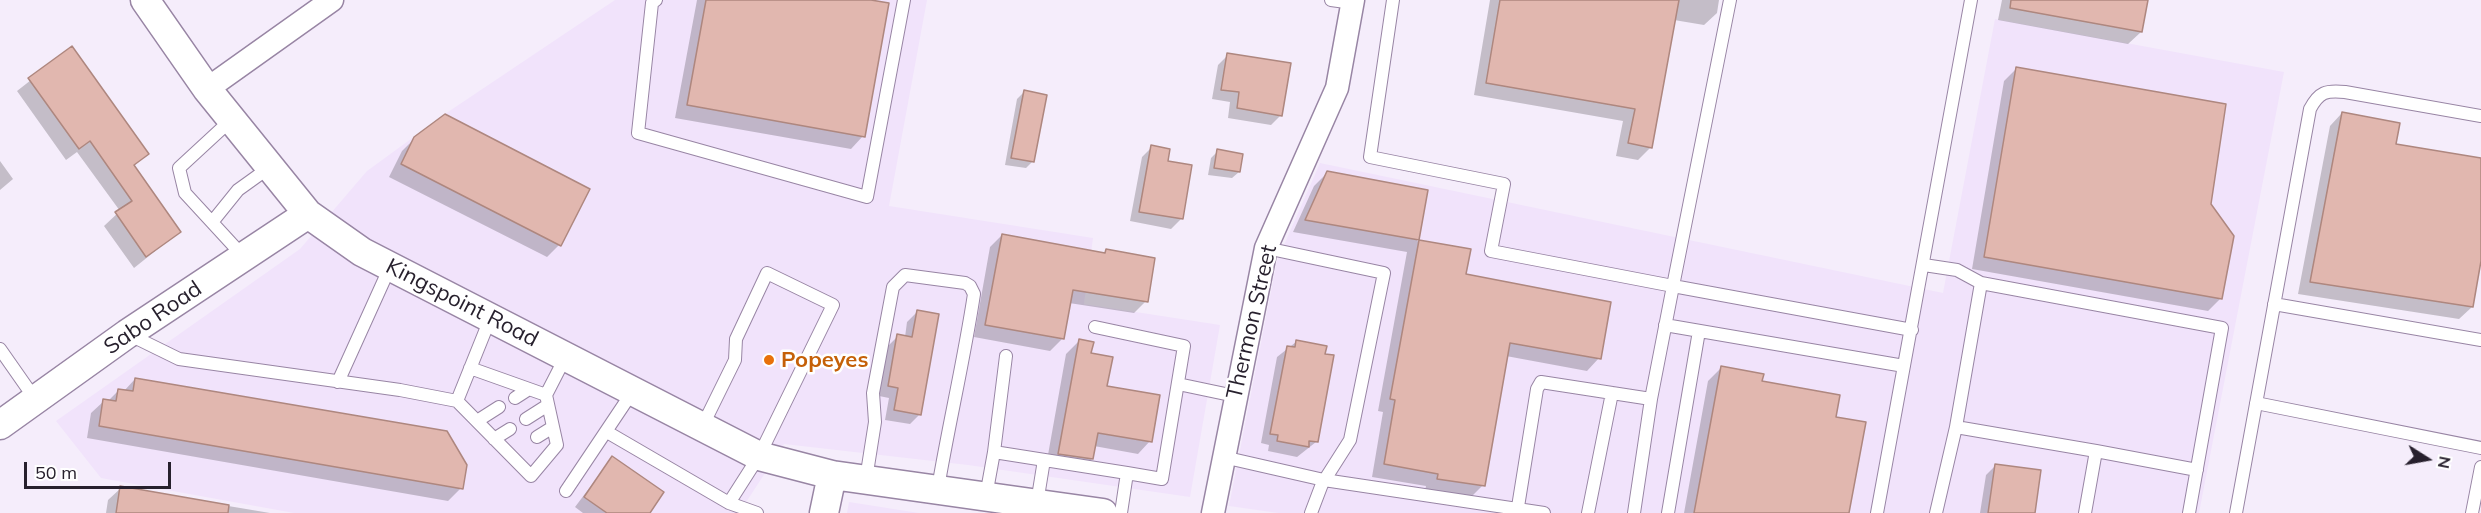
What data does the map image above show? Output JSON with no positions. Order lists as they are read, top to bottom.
{
  "streets": {
    "street": ["Kingspoint Road", "Sabo Road", "Thermon Street"]
  },
  "crossings": [
    ["Kingspoint Road", "Sabo Road"]
  ],
  "places": ["Popeyes"],
  "scale_bar": "50 m",
  "north": "right"
}
